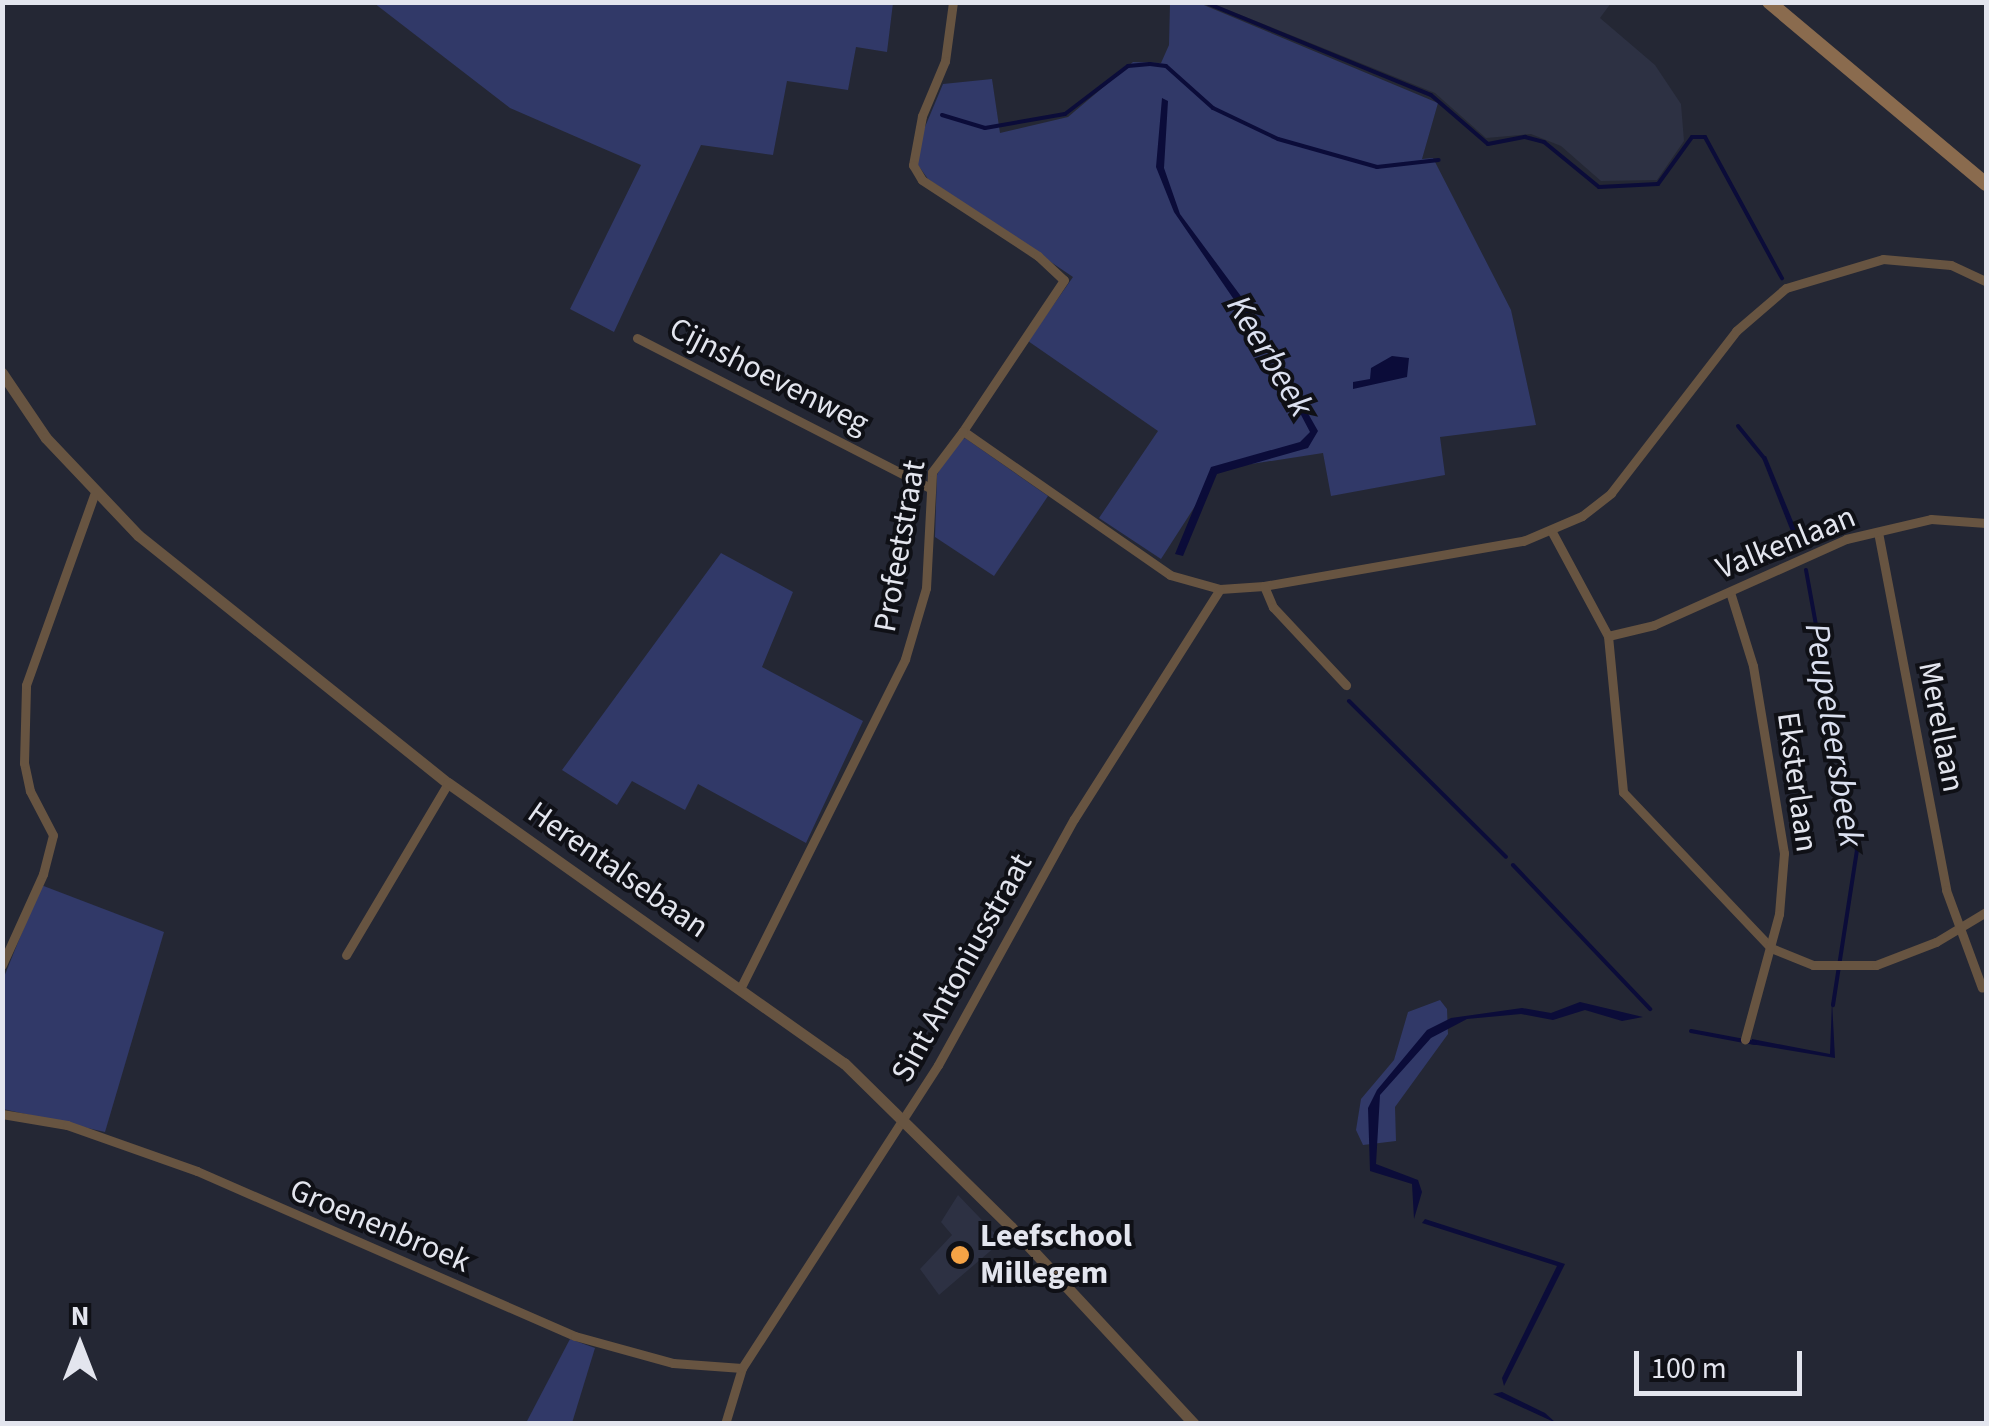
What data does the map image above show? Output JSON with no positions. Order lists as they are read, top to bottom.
{
  "streets": {
    "street": [
      "Cijnshoevenweg",
      "Valkenlaan",
      "Profeetstraat",
      "Merellaan",
      "Eksterlaan",
      "Herentalsebaan",
      "Sint Antoniusstraat",
      "Groenenbroek"
    ]
  },
  "crossings": [
    ["Cijnshoevenweg", "Profeetstraat"],
    ["Valkenlaan", "Merellaan"],
    ["Valkenlaan", "Eksterlaan"],
    ["Profeetstraat", "Herentalsebaan"],
    ["Profeetstraat", "Sint Antoniusstraat"],
    ["Herentalsebaan", "Sint Antoniusstraat"],
    ["Sint Antoniusstraat", "Groenenbroek"]
  ],
  "water": ["Keerbeek", "Peupeleersbeek"],
  "places": ["Leefschool Millegem"],
  "scale_bar": "100 m",
  "north": "top"
}
